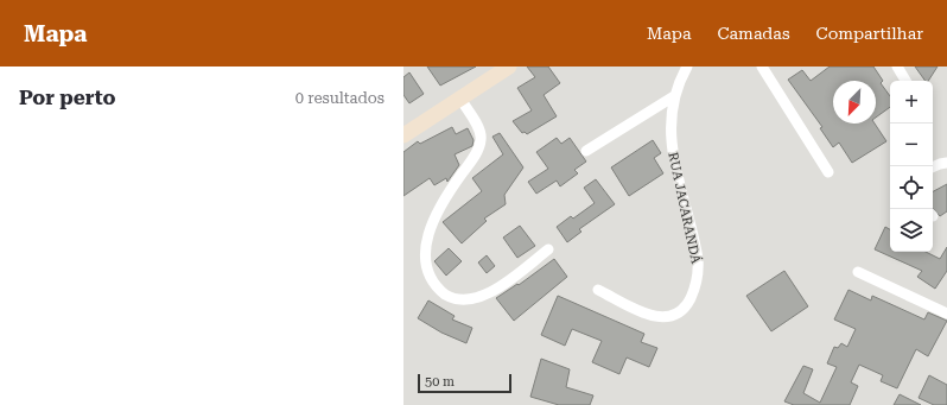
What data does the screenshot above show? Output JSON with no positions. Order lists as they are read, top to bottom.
{
  "streets": {
    "street": ["RUA JACARANDÁ"]
  },
  "scale_bar": "50 m",
  "north": "bottom left",
  "page": {
    "header": "Mapa",
    "nav": ["Mapa", "Camadas", "Compartilhar"],
    "heading": ["Por perto", "0 resultados"],
    "map_buttons": ["+", "−"],
    "scale": "50 m"
  }
}
